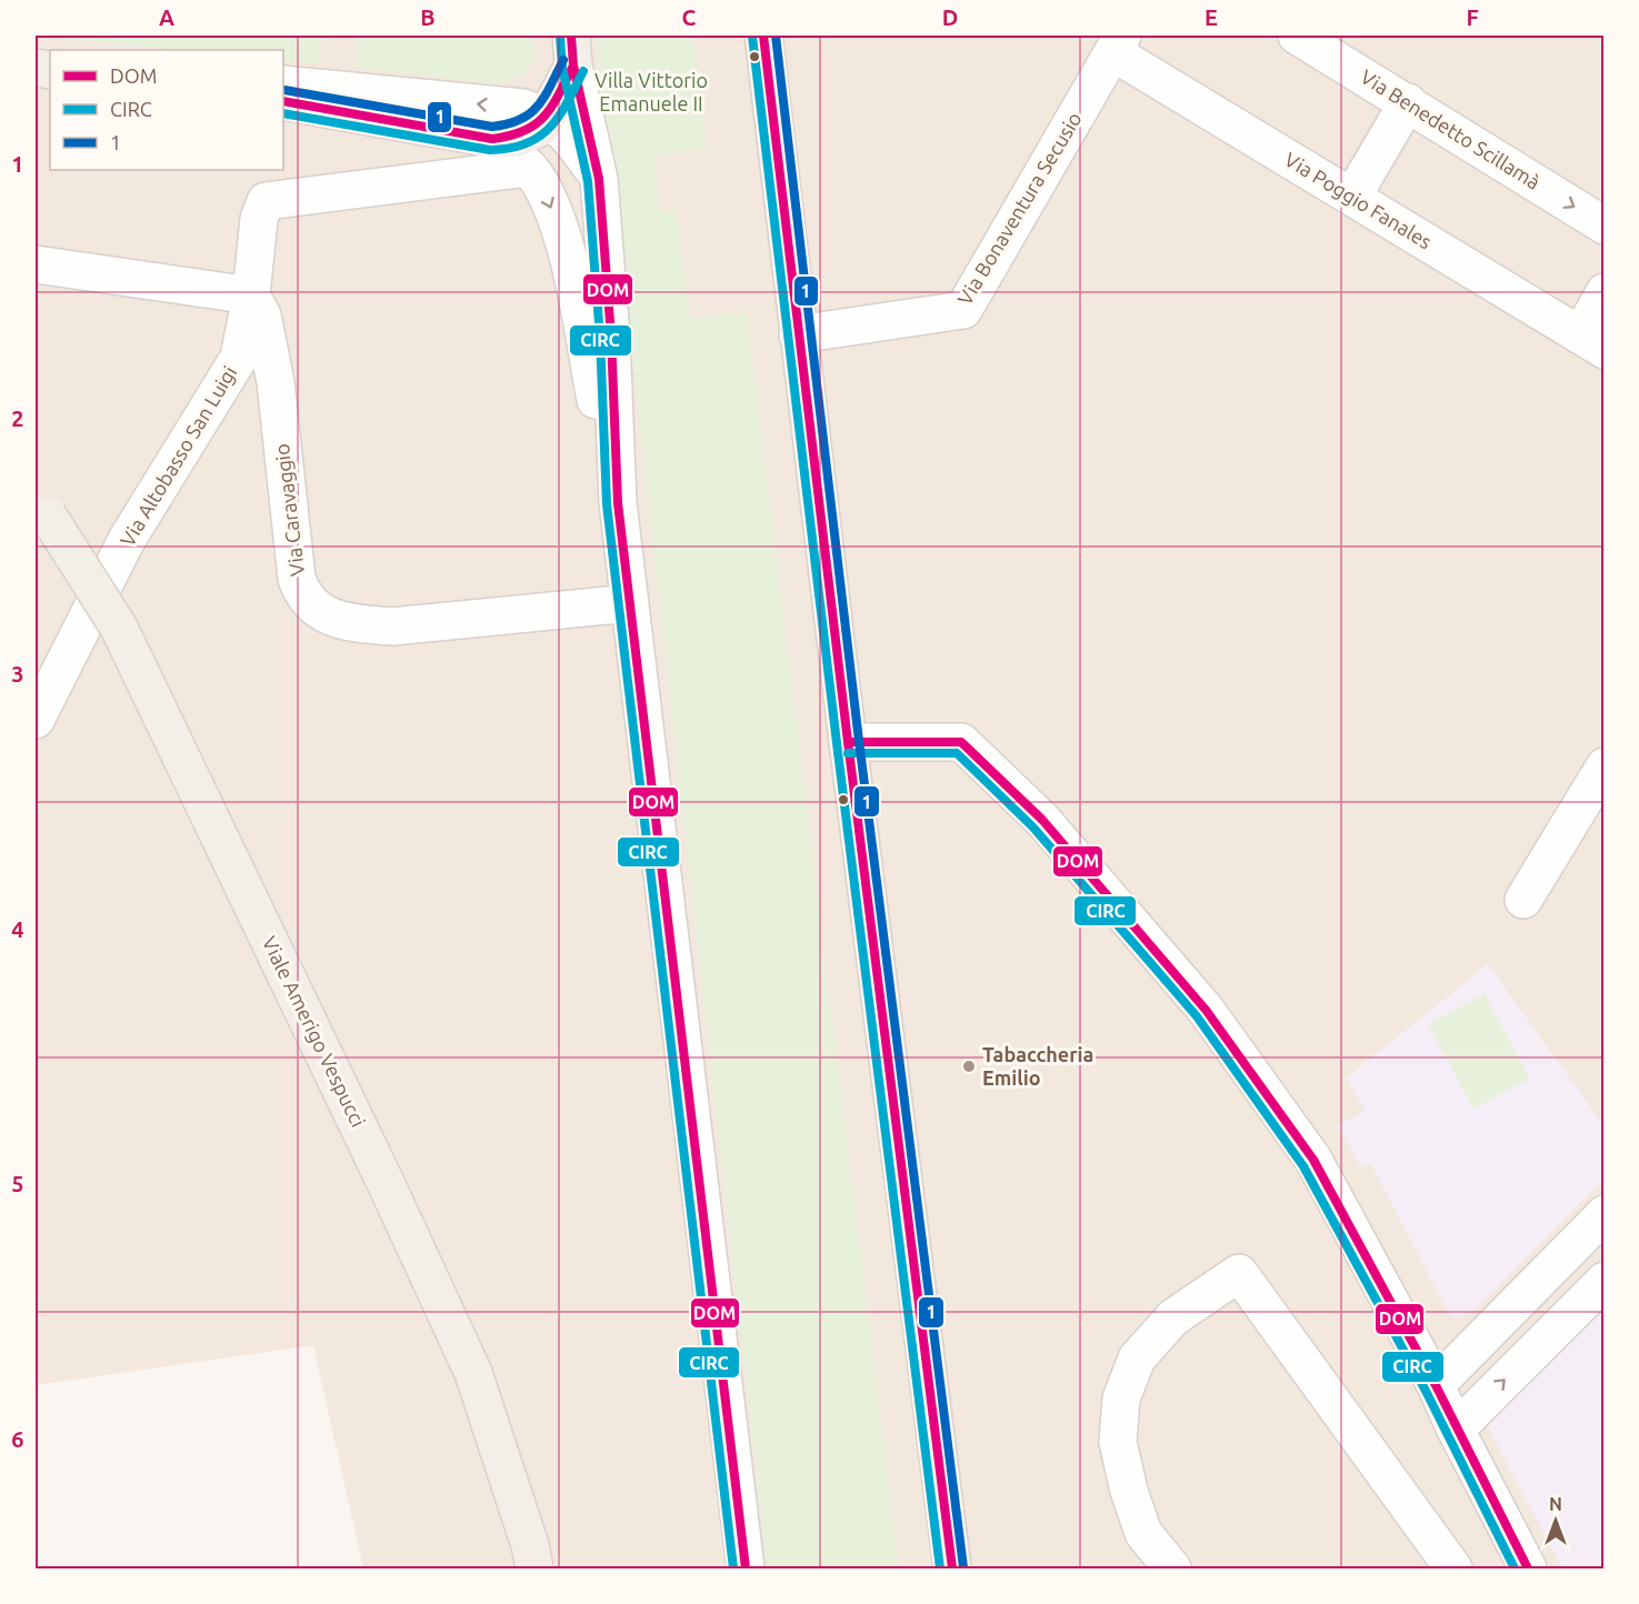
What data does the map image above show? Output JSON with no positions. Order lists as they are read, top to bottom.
{
  "streets": {
    "main road": ["Viale Amerigo Vespucci"],
    "street": [
      "Via Benedetto Scillamà",
      "Via Poggio Fanales",
      "Via Bonaventura Secusio",
      "Via Altobasso San Luigi",
      "Via Caravaggio"
    ]
  },
  "crossings": [
    ["Via Poggio Fanales", "Via Bonaventura Secusio"],
    ["Via Altobasso San Luigi", "Via Caravaggio"]
  ],
  "one_way": ["Via Benedetto Scillamà"],
  "parks": ["Villa Vittorio Emanuele II"],
  "places": ["Tabaccheria Emilio"],
  "lines": ["transit line DOM", "transit line 1", "transit line CIRC"],
  "legend": ["DOM", "CIRC", "1"],
  "north": "top",
  "grid": {
    "columns": [
      "A",
      "B",
      "C",
      "D",
      "E",
      "F"
    ],
    "rows": [
      "1",
      "2",
      "3",
      "4",
      "5",
      "6"
    ]
  }
}
